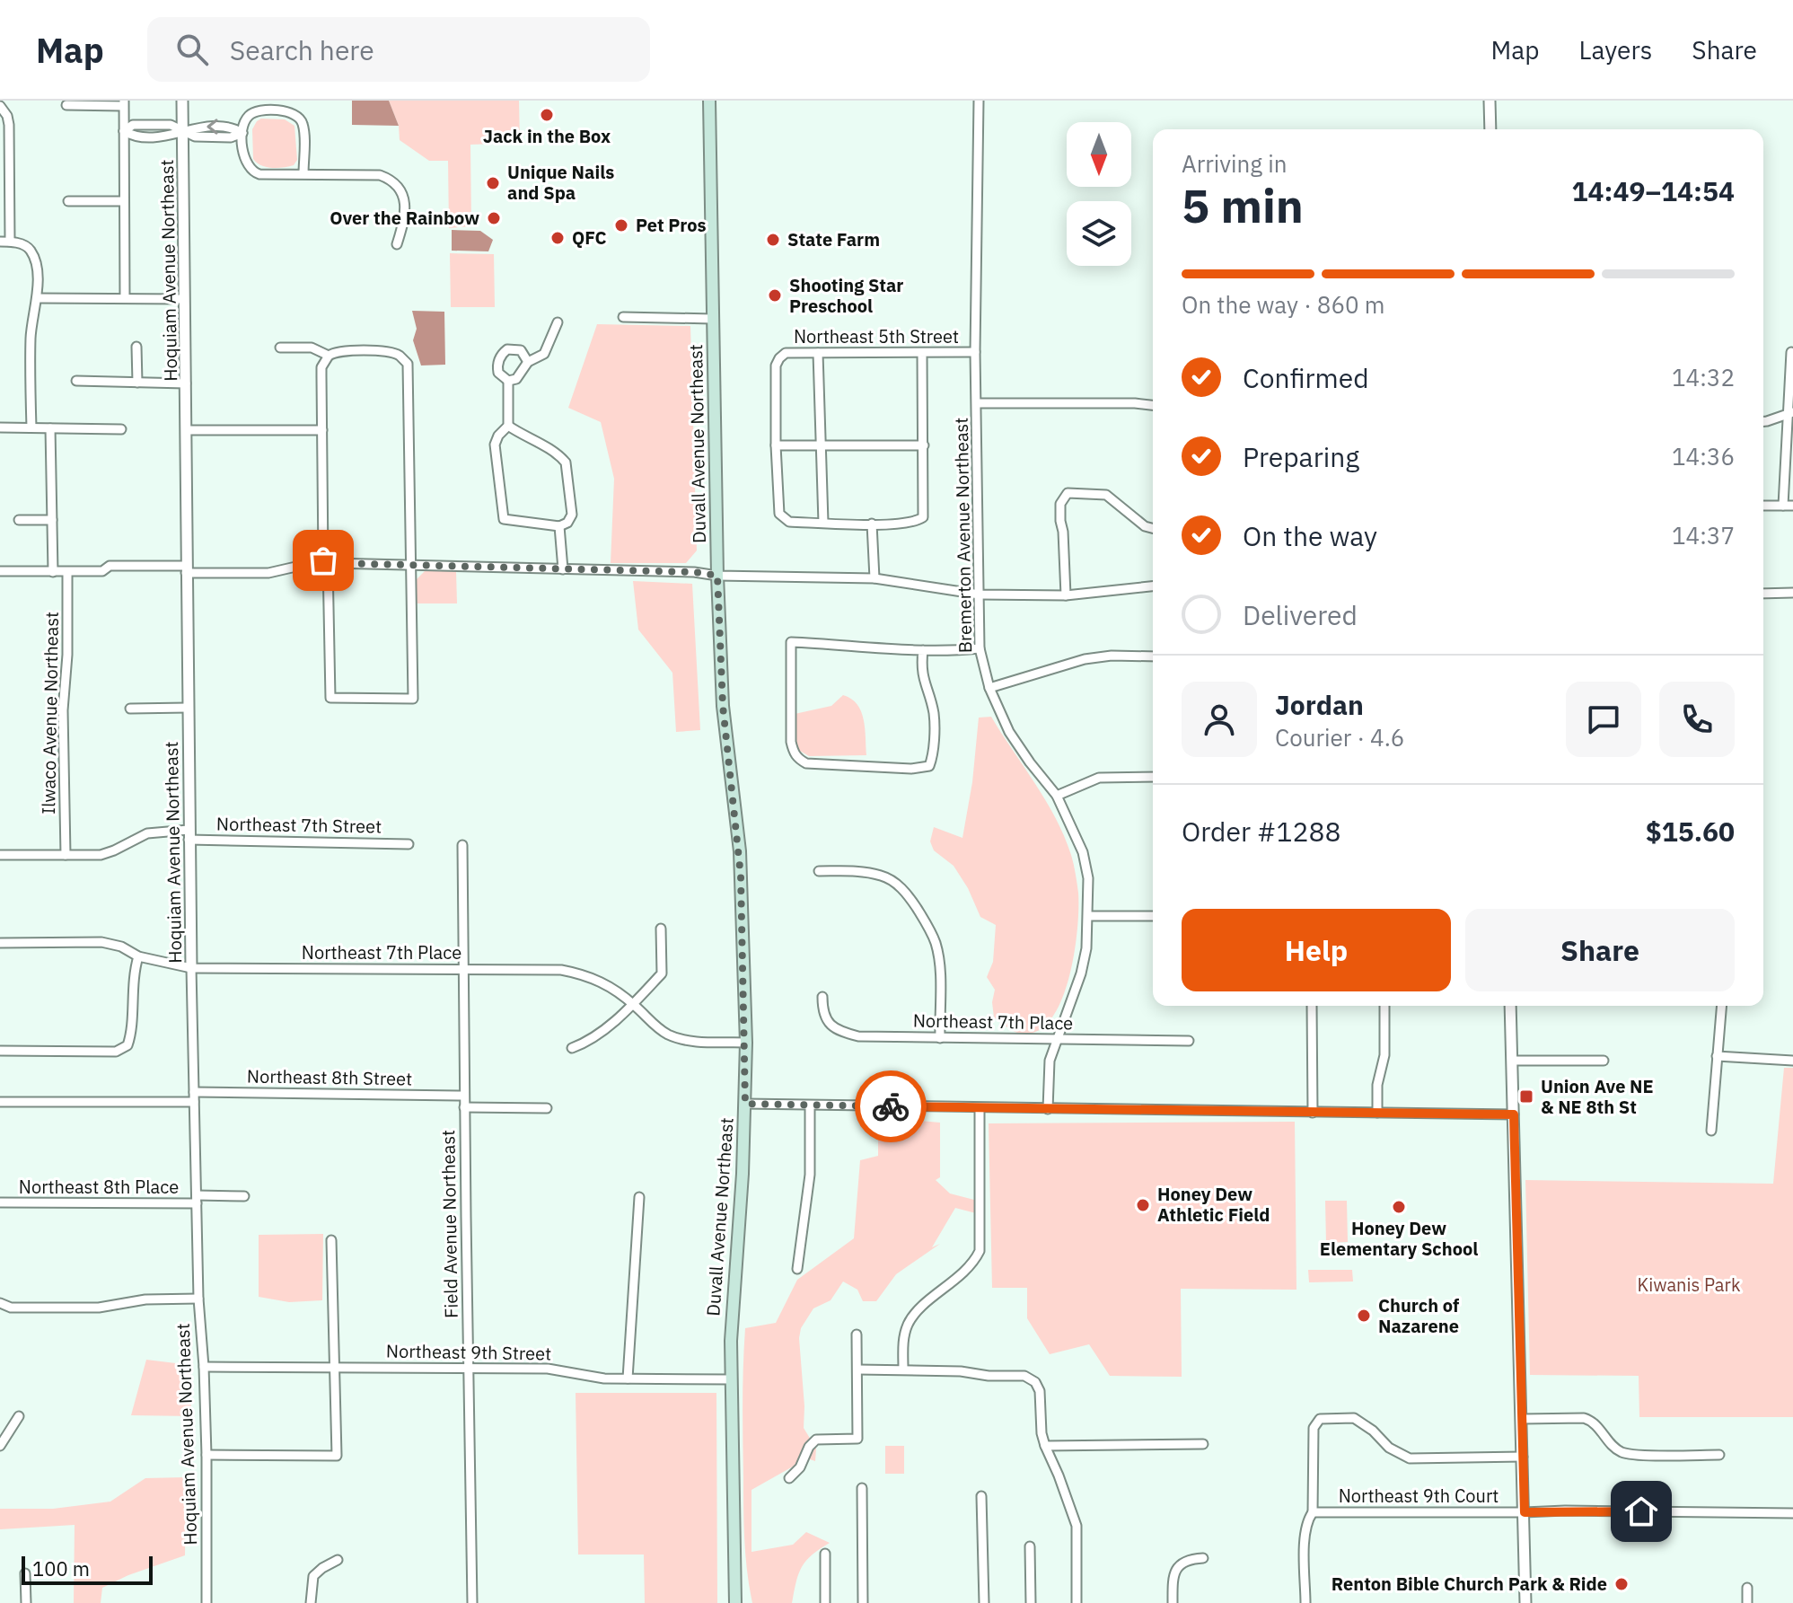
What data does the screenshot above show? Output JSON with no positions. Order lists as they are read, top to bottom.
{
  "streets": {
    "main road": ["Duvall Avenue Northeast"],
    "street": [
      "Hoquiam Avenue Northeast",
      "Northeast 5th Street",
      "Bremerton Avenue Northeast",
      "Ilwaco Avenue Northeast",
      "Northeast 7th Street",
      "Northeast 7th Place",
      "Northeast 8th Street",
      "Northeast 8th Place",
      "Field Avenue Northeast",
      "Northeast 9th Street",
      "Northeast 9th Court"
    ]
  },
  "crossings": [
    ["Hoquiam Avenue Northeast", "Northeast 7th Street"],
    ["Hoquiam Avenue Northeast", "Northeast 7th Place"],
    ["Hoquiam Avenue Northeast", "Northeast 8th Street"],
    ["Hoquiam Avenue Northeast", "Northeast 8th Place"],
    ["Hoquiam Avenue Northeast", "Northeast 9th Street"],
    ["Northeast 5th Street", "Bremerton Avenue Northeast"],
    ["Duvall Avenue Northeast", "Northeast 7th Place"],
    ["Duvall Avenue Northeast", "Northeast 9th Street"],
    ["Bremerton Avenue Northeast", "Northeast 7th Place"],
    ["Ilwaco Avenue Northeast", "Northeast 7th Street"],
    ["Northeast 7th Place", "Field Avenue Northeast"],
    ["Northeast 8th Street", "Field Avenue Northeast"],
    ["Field Avenue Northeast", "Northeast 9th Street"]
  ],
  "parks": ["Kiwanis Park"],
  "places": {
    "other": [
      "Jack in the Box",
      "Unique Nails and Spa",
      "Over the Rainbow",
      "Pet Pros",
      "QFC",
      "State Farm",
      "Shooting Star Preschool",
      "Honey Dew Athletic Field",
      "Honey Dew Elementary School",
      "Church of Nazarene",
      "Renton Bible Church Park & Ride"
    ],
    "transit": ["Union Ave NE & NE 8th St"]
  },
  "scale_bar": "100 m",
  "north": "bottom",
  "page": {
    "header": "Map",
    "search": "Search here",
    "nav": ["Map", "Layers", "Share"],
    "heading": ["5 min", "Arriving in", "14:49–14:54"],
    "panel": [
      "Jordan",
      "Courier · 4.6",
      "Order #1288",
      "$15.60"
    ],
    "bar": "On the way · 860 m",
    "list": [
      ["Confirmed", "14:32"],
      ["Preparing", "14:36"],
      ["On the way", "14:37"],
      "Delivered"
    ],
    "buttons": ["Help", "Share"],
    "scale": "100 m"
  }
}
